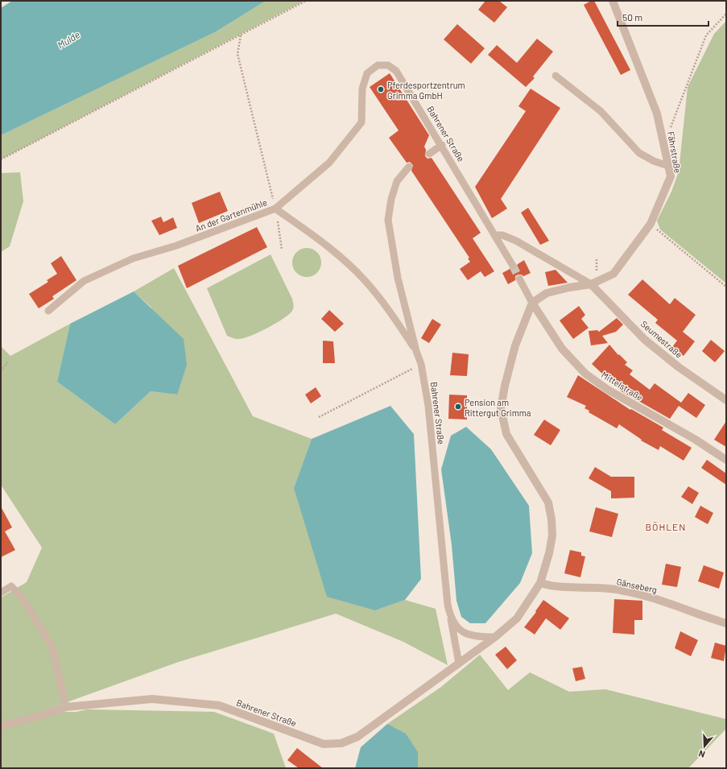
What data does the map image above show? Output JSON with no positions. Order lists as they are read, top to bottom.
{
  "streets": {
    "street": [
      "Bahrener Straße",
      "Fährstraße",
      "Seumestraße",
      "Mittelstraße",
      "Gänseberg"
    ],
    "lane": ["An der Gartenmühle"]
  },
  "crossings": [
    ["Bahrener Straße", "An der Gartenmühle"],
    ["Bahrener Straße", "Mittelstraße"],
    ["Bahrener Straße", "Gänseberg"],
    ["Fährstraße", "Seumestraße"]
  ],
  "districts": ["BÖHLEN"],
  "water": ["Mulde"],
  "places": ["Pferdesportzentrum Grimma GmbH", "Pension am Rittergut Grimma"],
  "scale_bar": "50 m",
  "north": "bottom"
}
